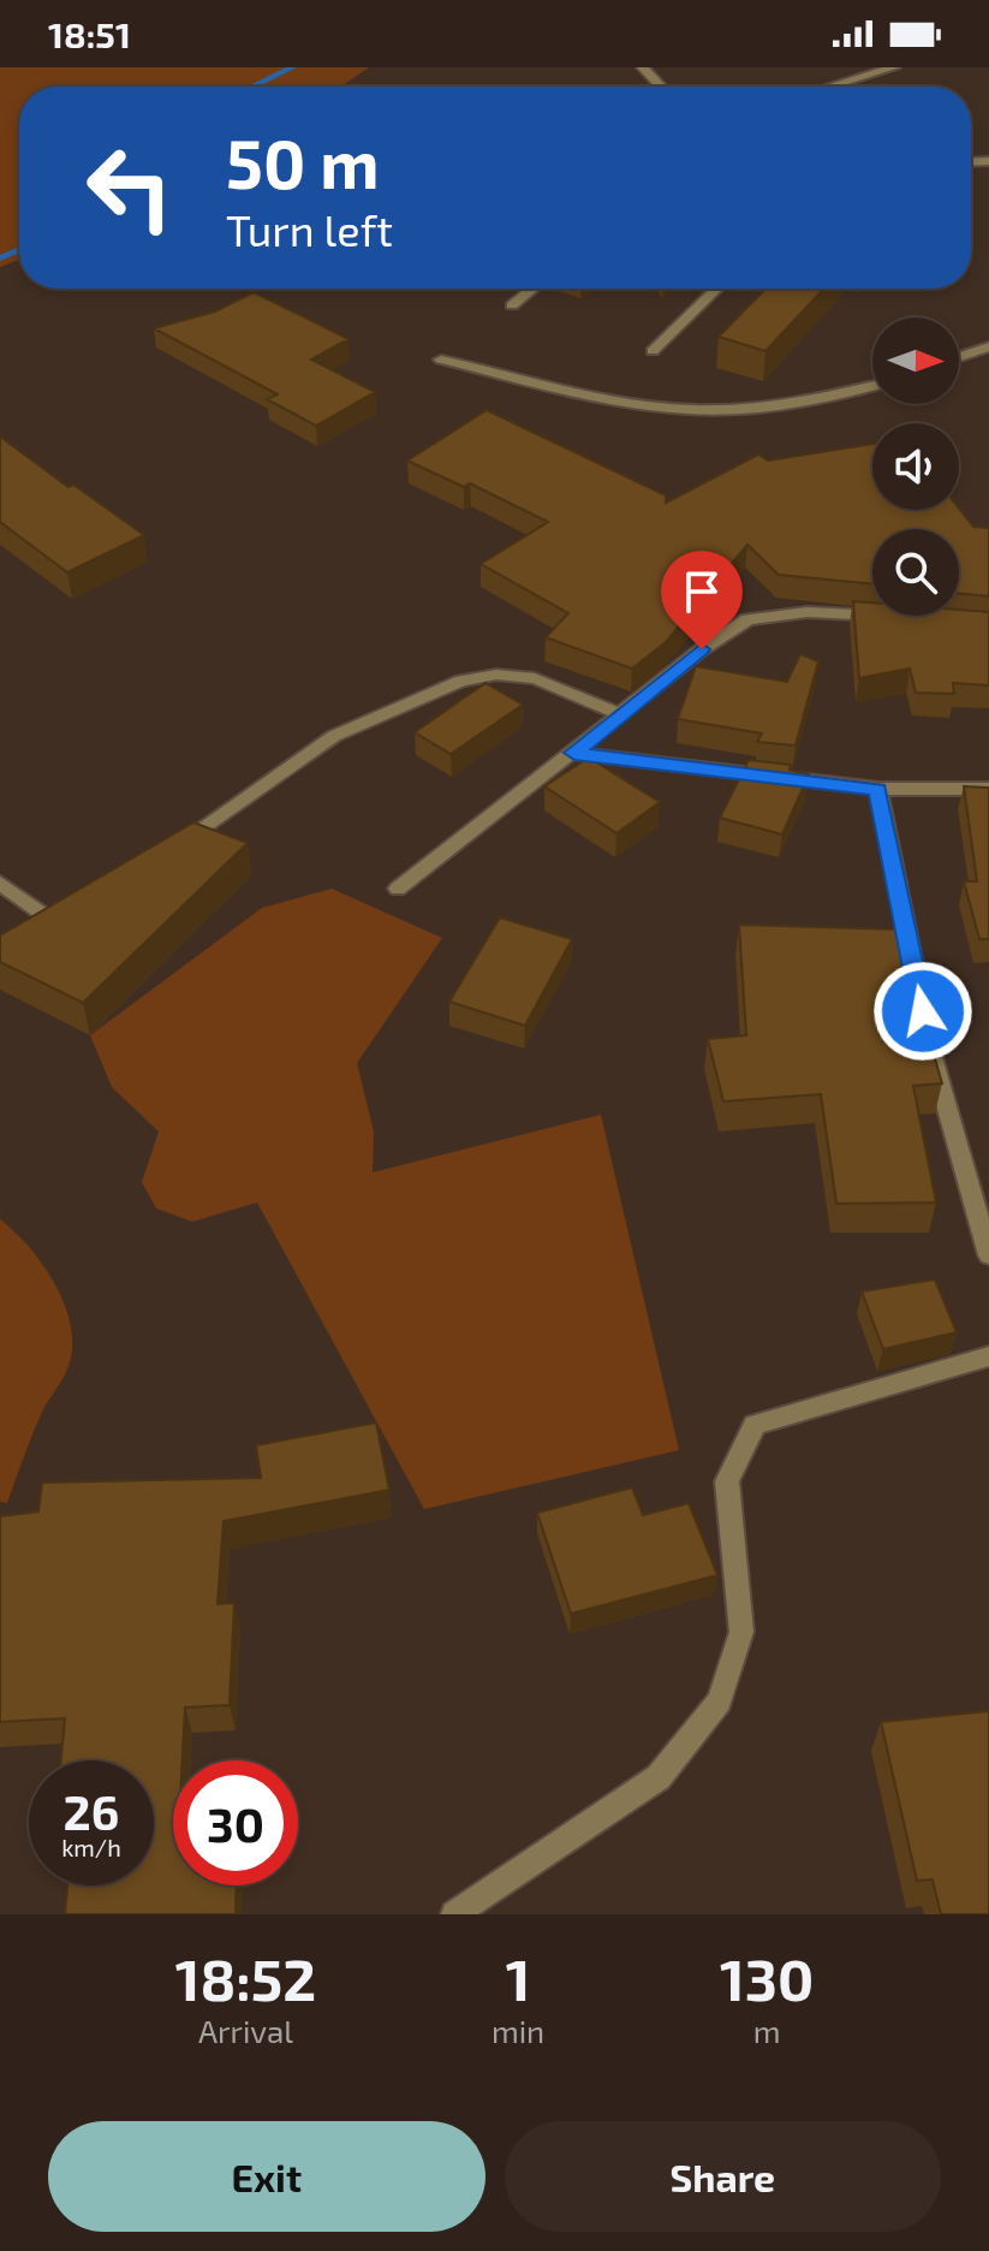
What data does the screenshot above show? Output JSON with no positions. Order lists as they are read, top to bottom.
{
  "north": "right",
  "page": {
    "status": "18:51",
    "turn": ["50 m", "Turn left"],
    "speed": "26 km/h",
    "limit": "30",
    "eta": [
      "18:52",
      "Arrival",
      "1",
      "min",
      "130",
      "m"
    ],
    "buttons": ["Exit", "Share"]
  }
}
